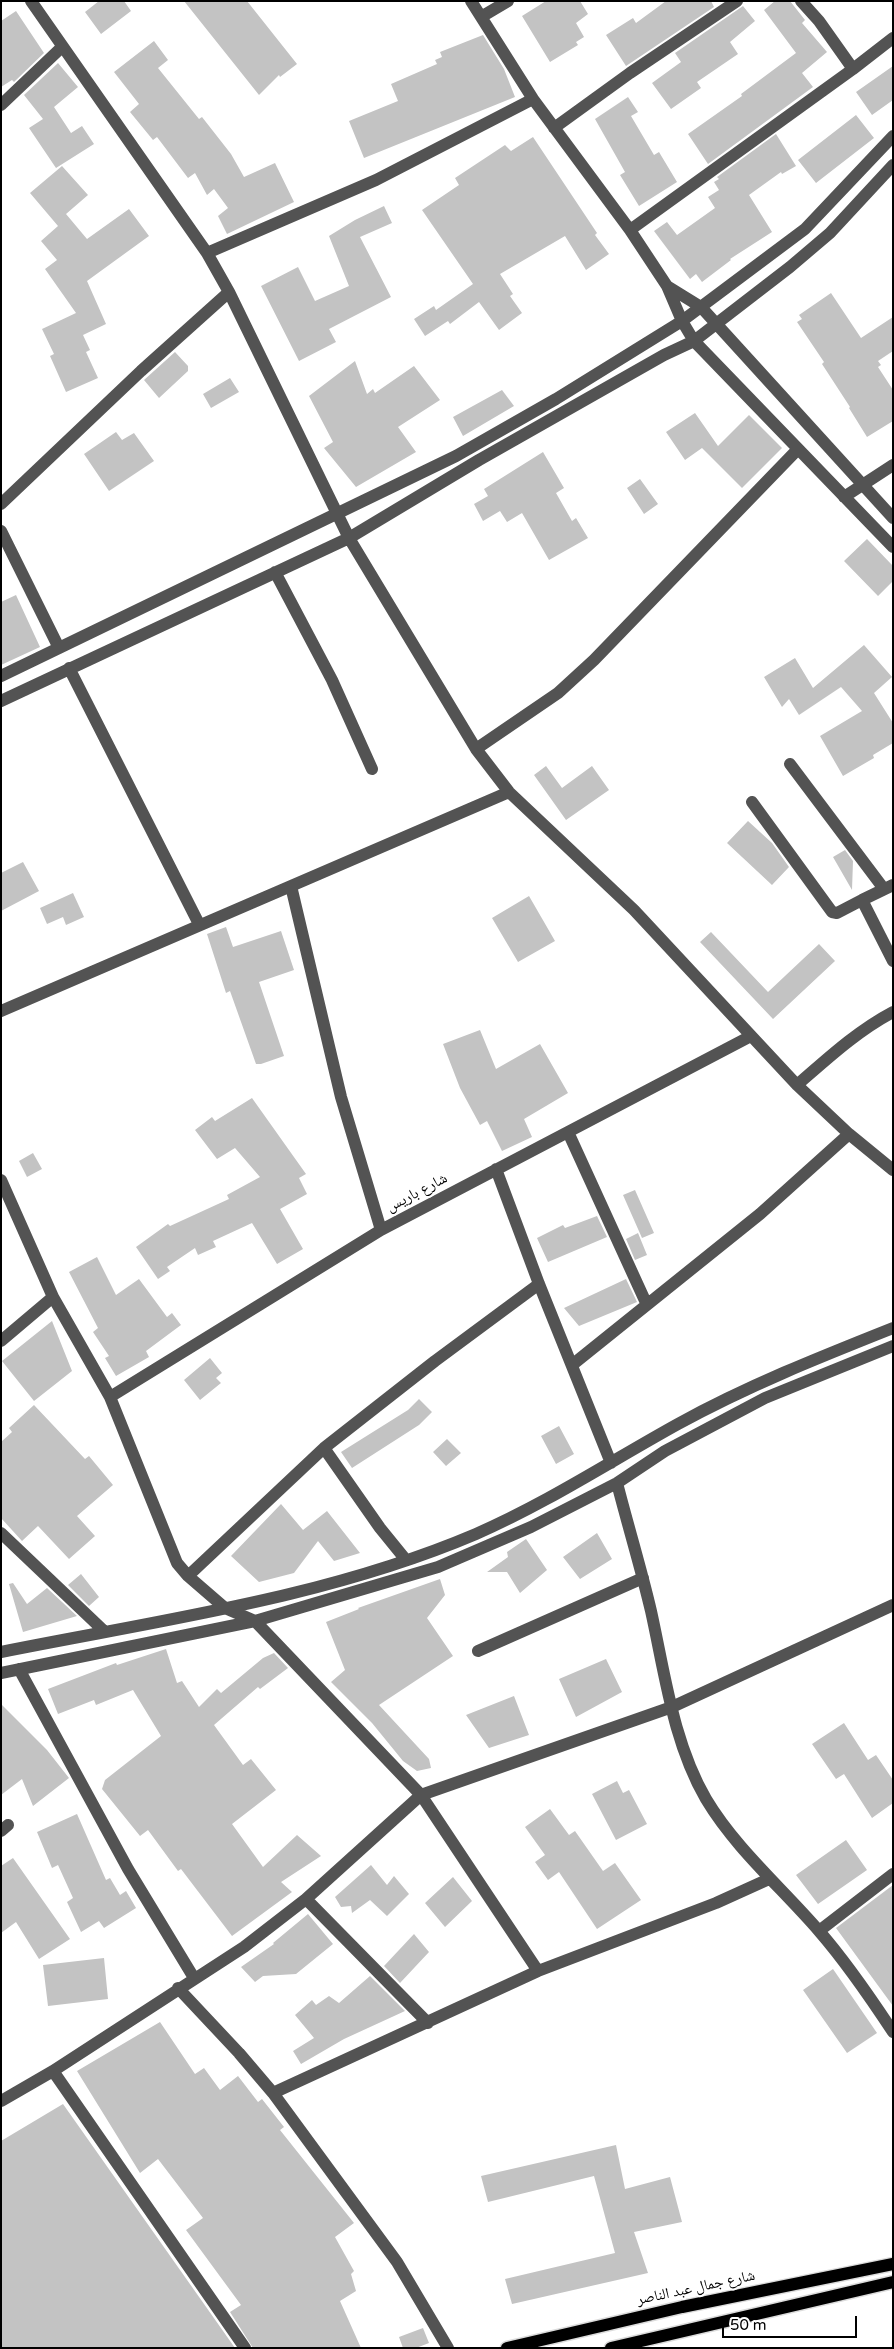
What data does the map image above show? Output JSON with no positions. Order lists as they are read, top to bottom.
{
  "streets": {
    "main road": ["شارع جمال عبد الناصر"],
    "street": ["شارع باريس"]
  },
  "scale_bar": "50 m"
}
